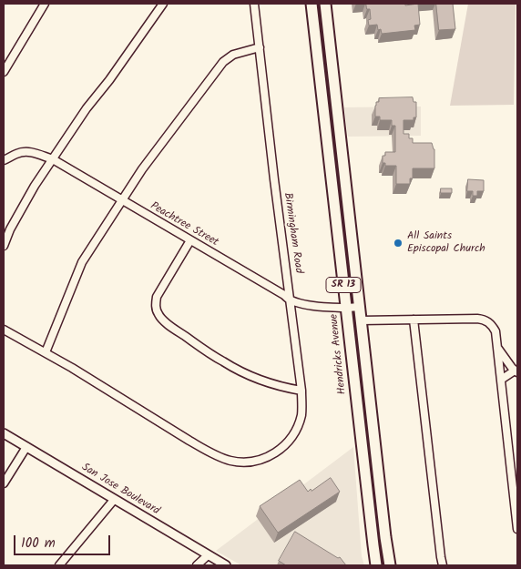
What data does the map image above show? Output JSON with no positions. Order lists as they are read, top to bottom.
{
  "streets": {
    "main road": ["SR 13", "Hendricks Avenue"],
    "street": ["Peachtree Street", "Birmingham Road", "San Jose Boulevard"]
  },
  "crossings": [
    ["Peachtree Street", "Birmingham Road"],
    ["Peachtree Street", "SR 13"],
    ["Peachtree Street", "Hendricks Avenue"]
  ],
  "places": ["All Saints Episcopal Church"],
  "scale_bar": "100 m"
}
